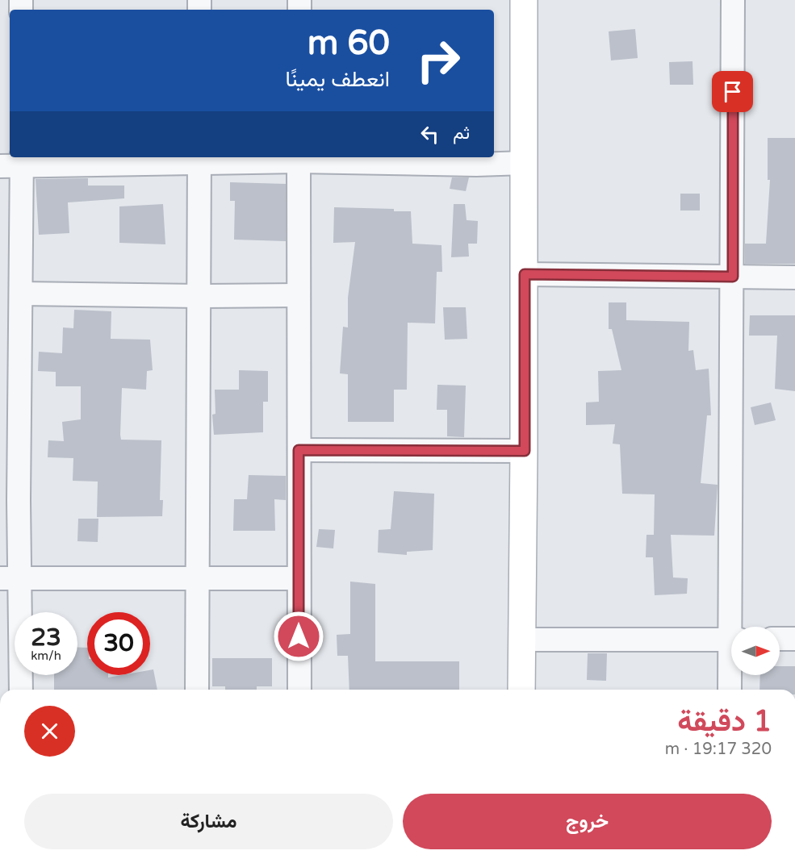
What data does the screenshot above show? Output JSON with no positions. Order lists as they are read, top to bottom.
{
  "north": "right",
  "page": {
    "turn": ["60 m", "انعطف يمينًا"],
    "then": "ثم",
    "speed": "23 km/h",
    "limit": "30",
    "heading": ["1 دقيقة", "320 m · 19:17"],
    "buttons": ["خروج", "مشاركة"]
  }
}
